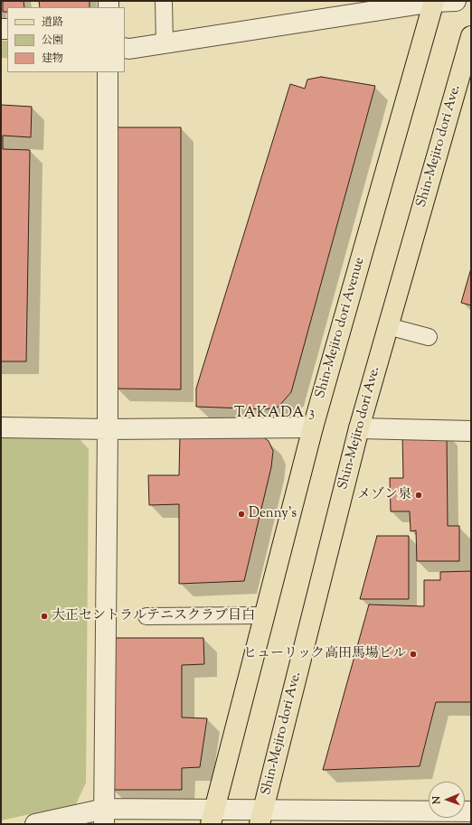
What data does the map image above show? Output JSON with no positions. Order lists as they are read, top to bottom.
{
  "streets": {
    "main road": ["Shin-Mejiro dori Ave.", "Shin-Mejiro dori Avenue"]
  },
  "districts": ["TAKADA 3"],
  "places": [
    "メゾン泉",
    "Denny's",
    "大正セントラルテニスクラブ目白",
    "ヒューリック高田馬場ビル"
  ],
  "legend": ["道路", "公園", "建物"],
  "north": "left"
}
